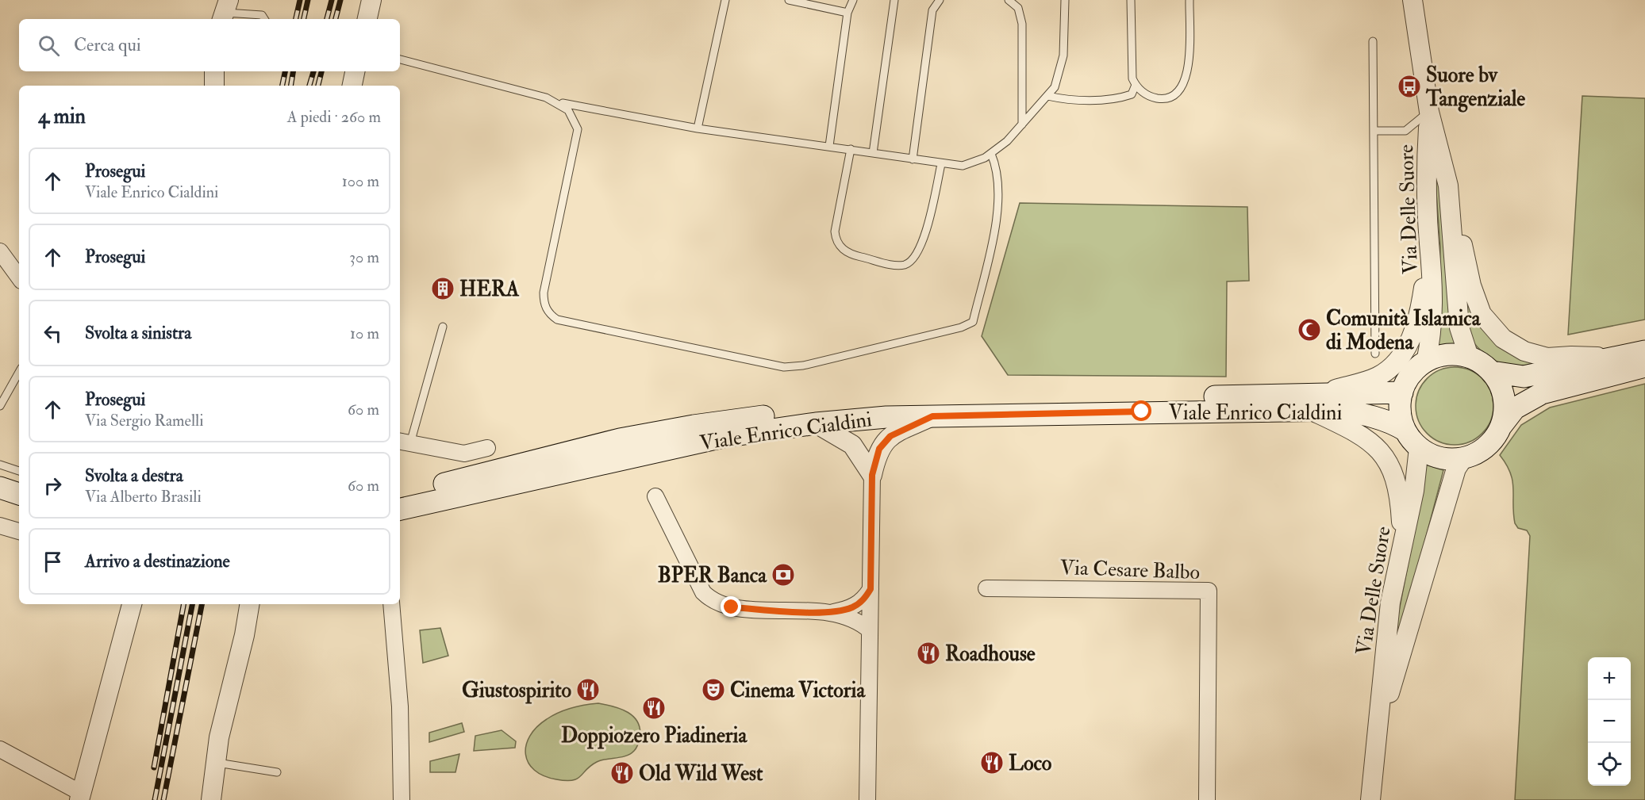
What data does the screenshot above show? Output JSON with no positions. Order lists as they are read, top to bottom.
{
  "streets": {
    "main road": ["Viale Enrico Cialdini"],
    "street": ["Via Delle Suore", "Via Cesare Balbo"]
  },
  "crossings": [
    ["Via Delle Suore", "Viale Enrico Cialdini"]
  ],
  "places": {
    "bus stop": ["Suore bv Tangenziale"],
    "building": ["HERA"],
    "mosque": ["Comunità Islamica di Modena"],
    "bank": ["BPER Banca"],
    "restaurant": [
      "Roadhouse",
      "Giustospirito",
      "Doppiozero Piadineria",
      "Loco",
      "Old Wild West"
    ],
    "theatre": ["Cinema Victoria"]
  },
  "page": {
    "search": "Cerca qui",
    "heading": ["4 min", "A piedi · 260 m"],
    "list": [
      ["Prosegui", "Viale Enrico Cialdini", "100 m"],
      ["Prosegui", "30 m"],
      ["Svolta a sinistra", "10 m"],
      ["Prosegui", "Via Sergio Ramelli", "60 m"],
      ["Svolta a destra", "Via Alberto Brasili", "60 m"],
      "Arrivo a destinazione"
    ],
    "map_buttons": ["+", "−"]
  }
}
